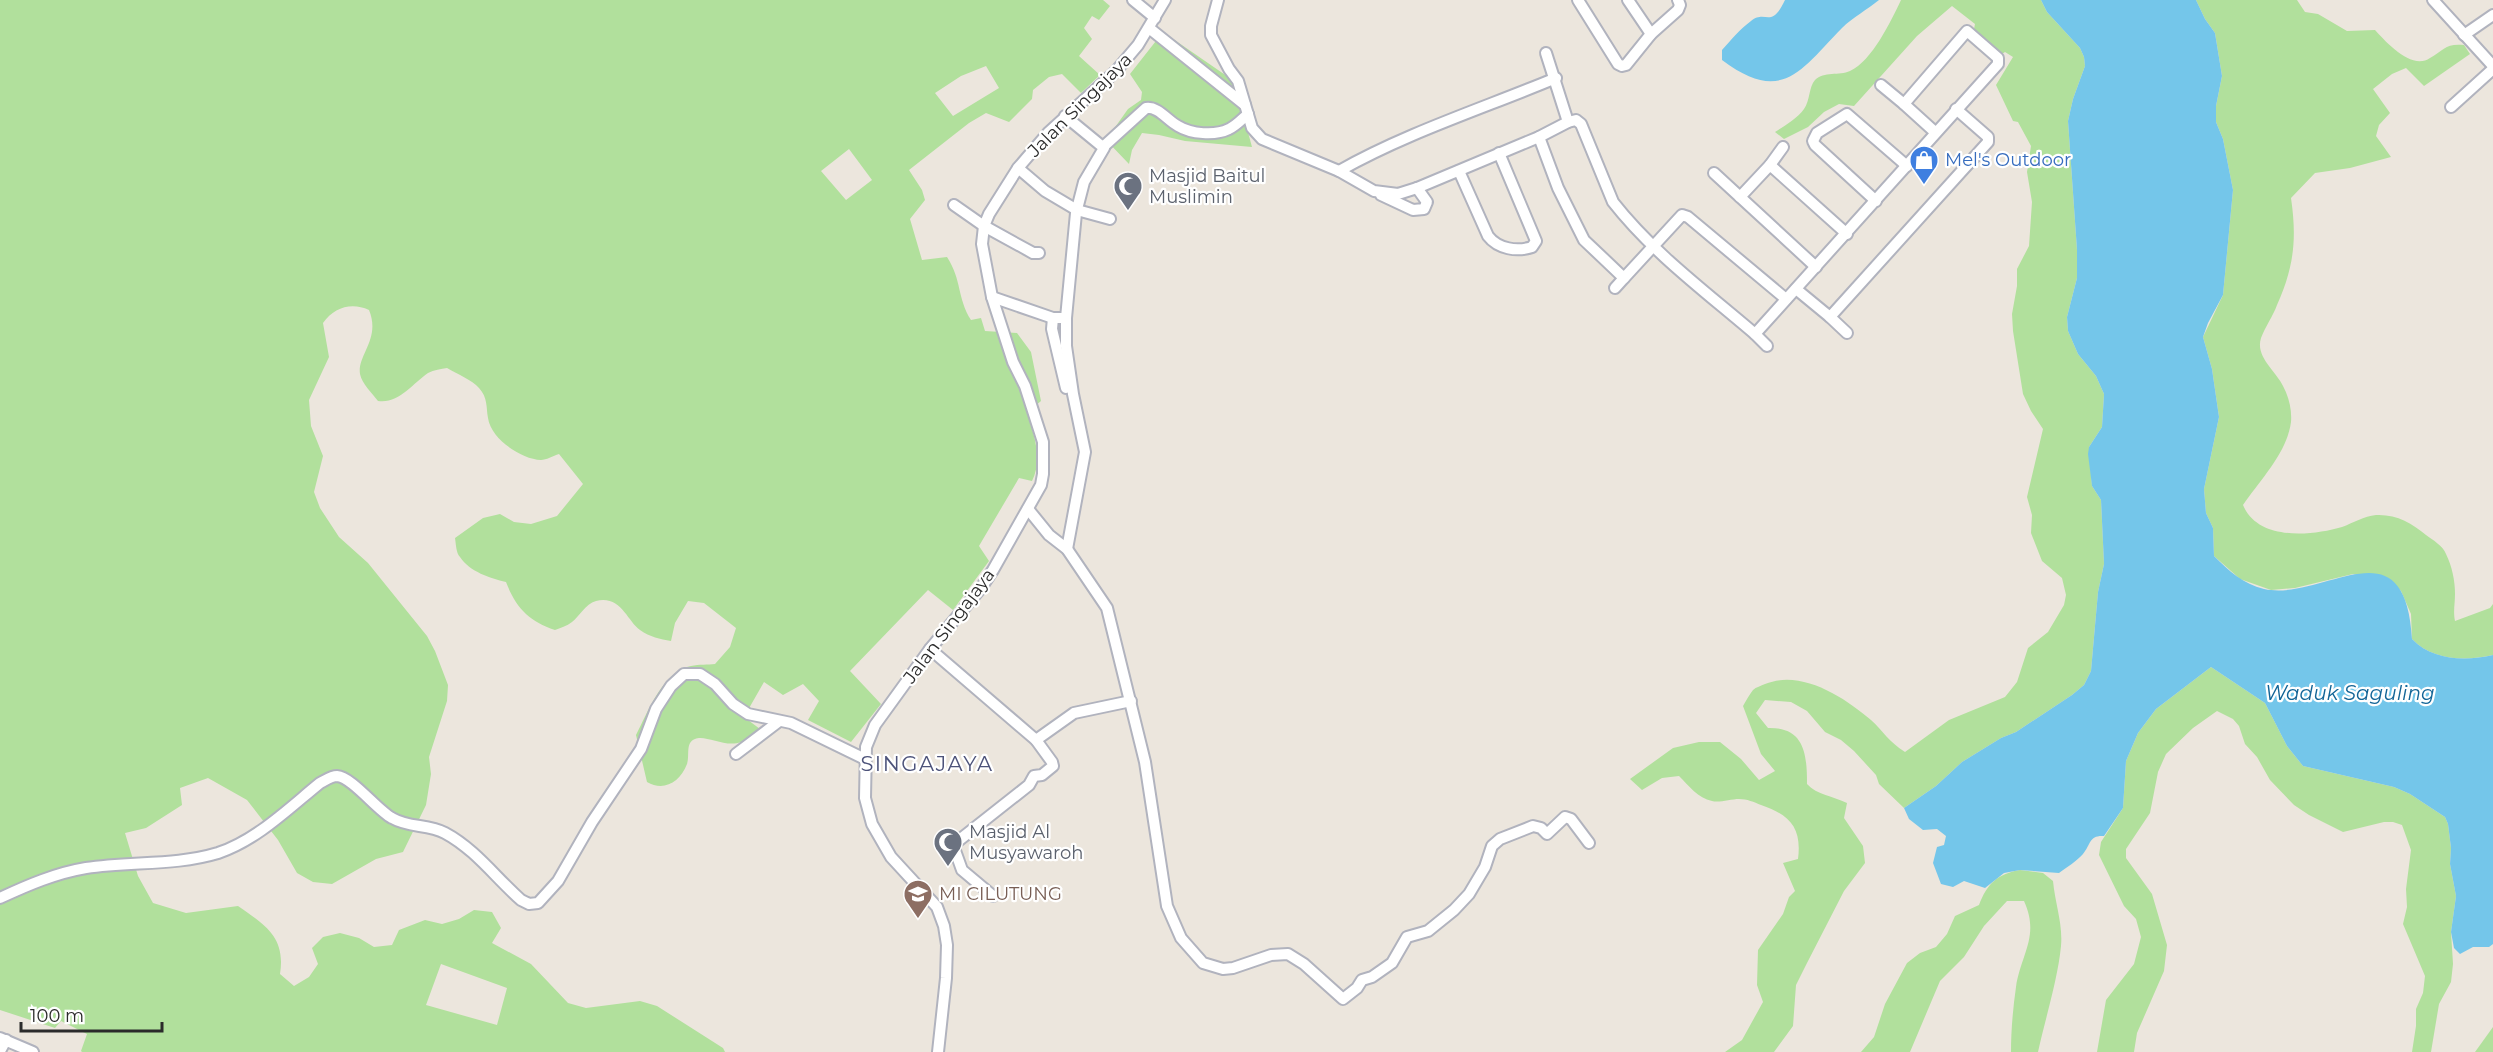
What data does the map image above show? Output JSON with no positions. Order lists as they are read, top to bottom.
{
  "streets": {
    "street": ["Jalan Singajaya"]
  },
  "districts": ["SINGAJAYA"],
  "water": ["Waduk Saguling"],
  "places": {
    "shop": ["Mel's Outdoor"],
    "mosque": ["Masjid Baitul Muslimin", "Masjid Al Musyawaroh"],
    "school or university": ["MI CILUTUNG"]
  },
  "scale_bar": "100 m"
}
